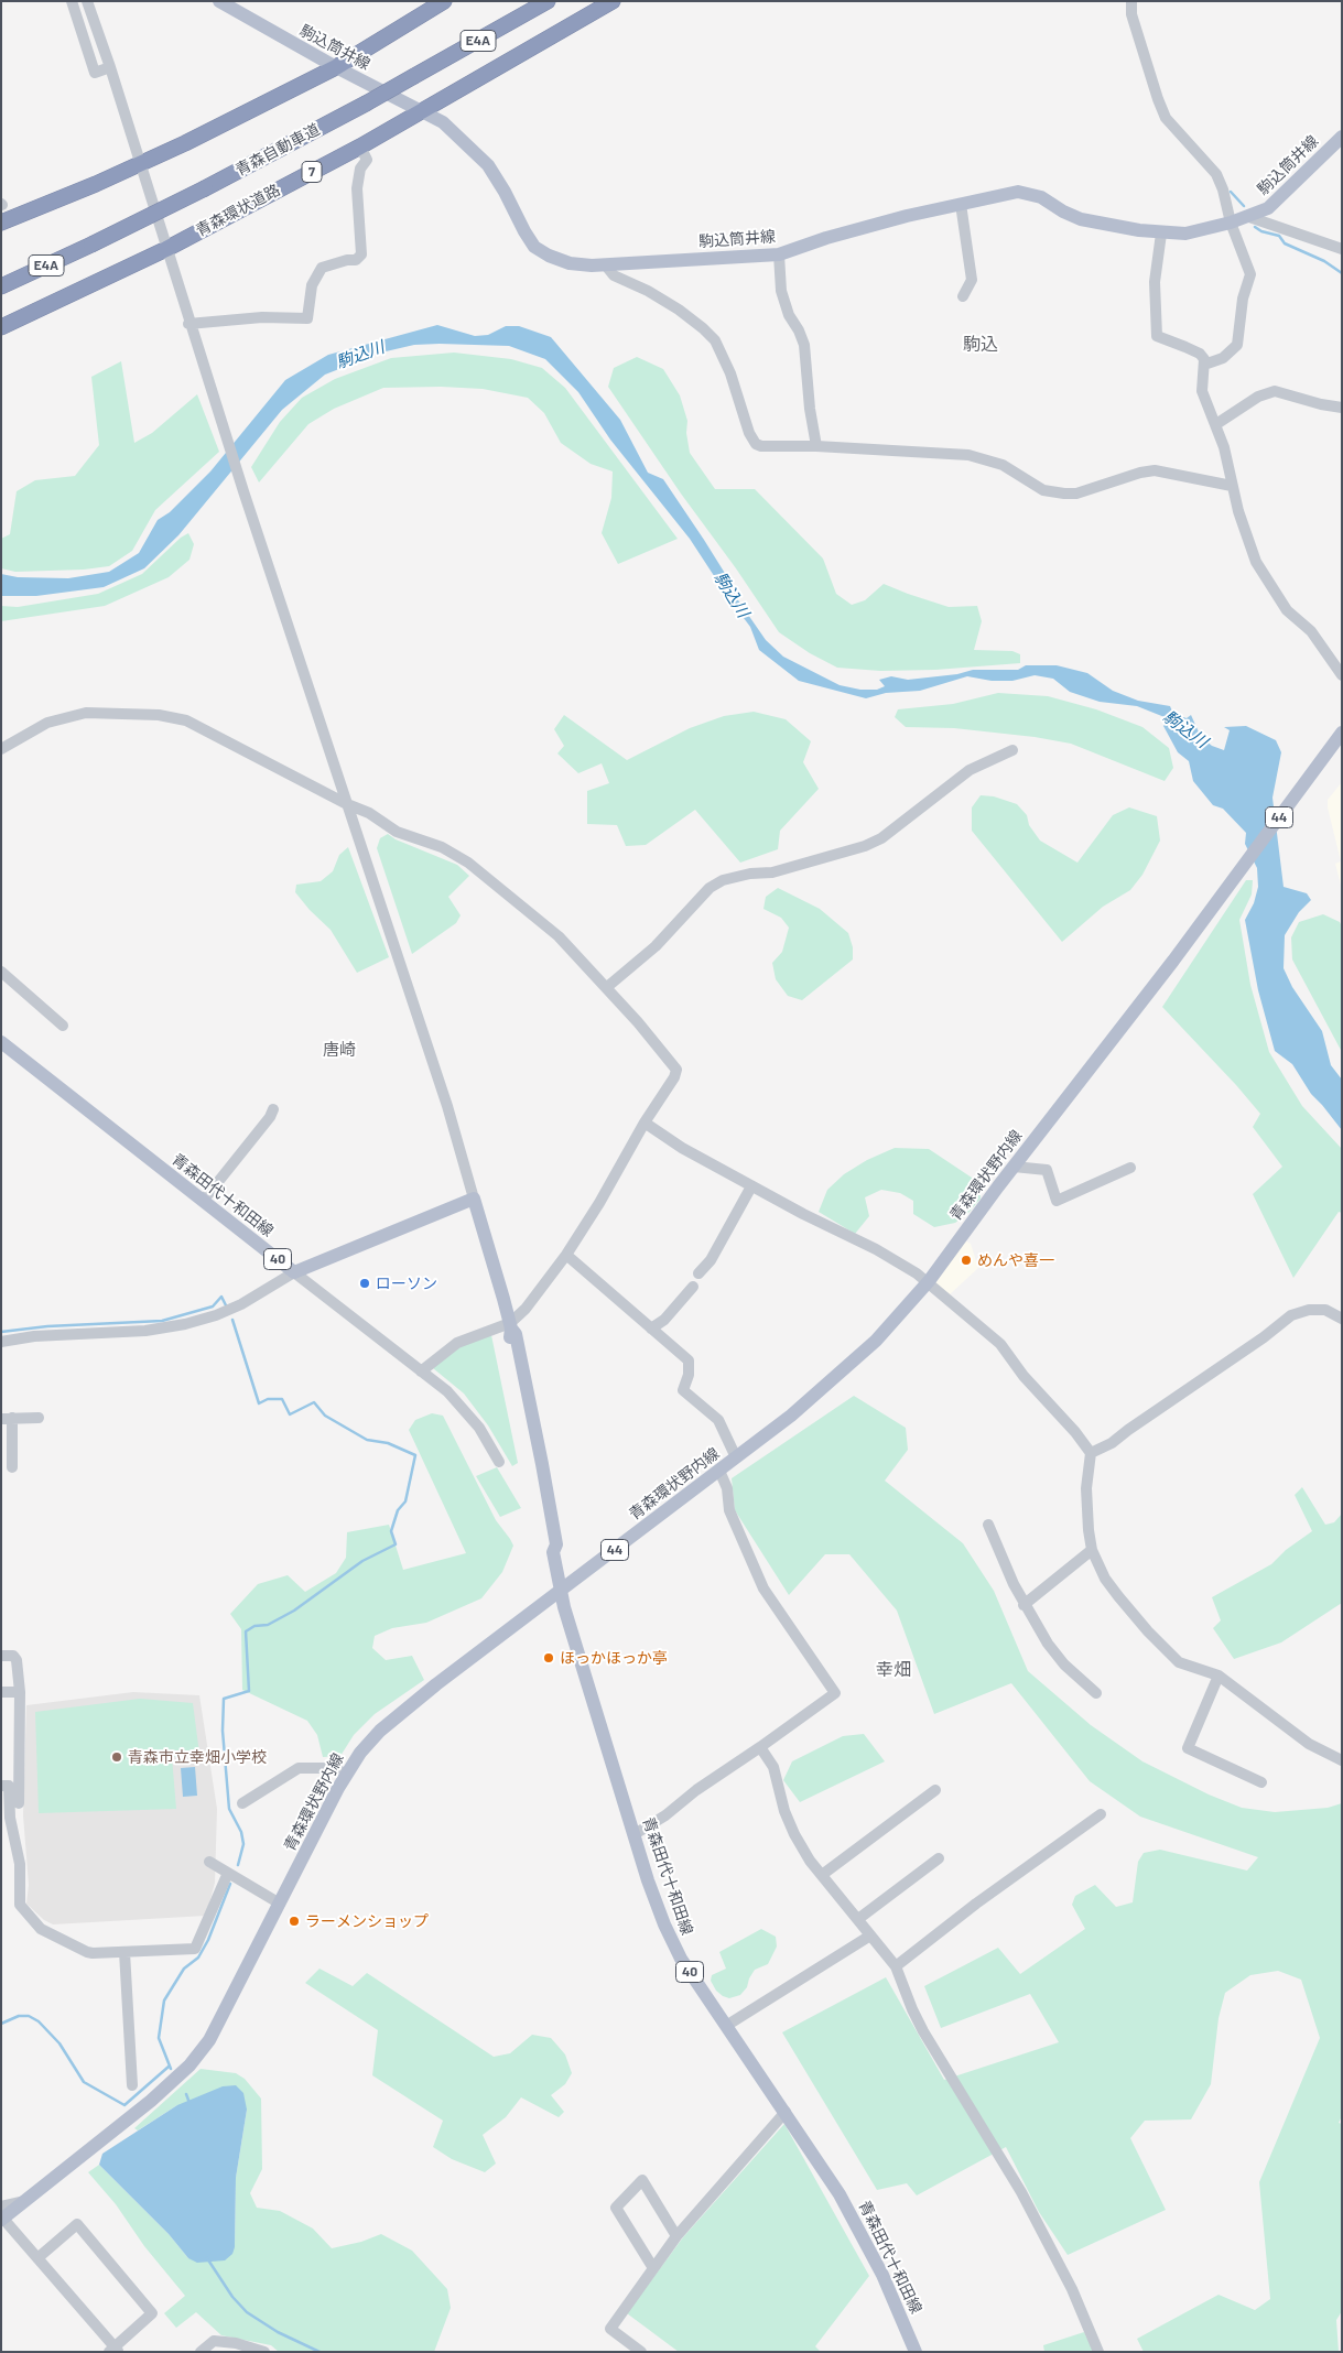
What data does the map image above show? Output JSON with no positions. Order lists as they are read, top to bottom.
{
  "streets": {
    "highway": [
      "E4A",
      "青森自動車道",
      "7",
      "青森環状道路"
    ],
    "main road": [
      "駒込筒井線",
      "44",
      "青森環状野内線",
      "青森田代十和田線",
      "40"
    ]
  },
  "crossings": [
    ["駒込筒井線", "青森環状道路"],
    ["青森環状野内線", "青森田代十和田線"],
    ["青森田代十和田線", "40"]
  ],
  "districts": ["駒込", "唐崎", "幸畑"],
  "water": ["駒込川"],
  "places": [
    "めんや喜一",
    "ローソン",
    "ほっかほっか亭",
    "青森市立幸畑小学校",
    "ラーメンショップ"
  ]
}
